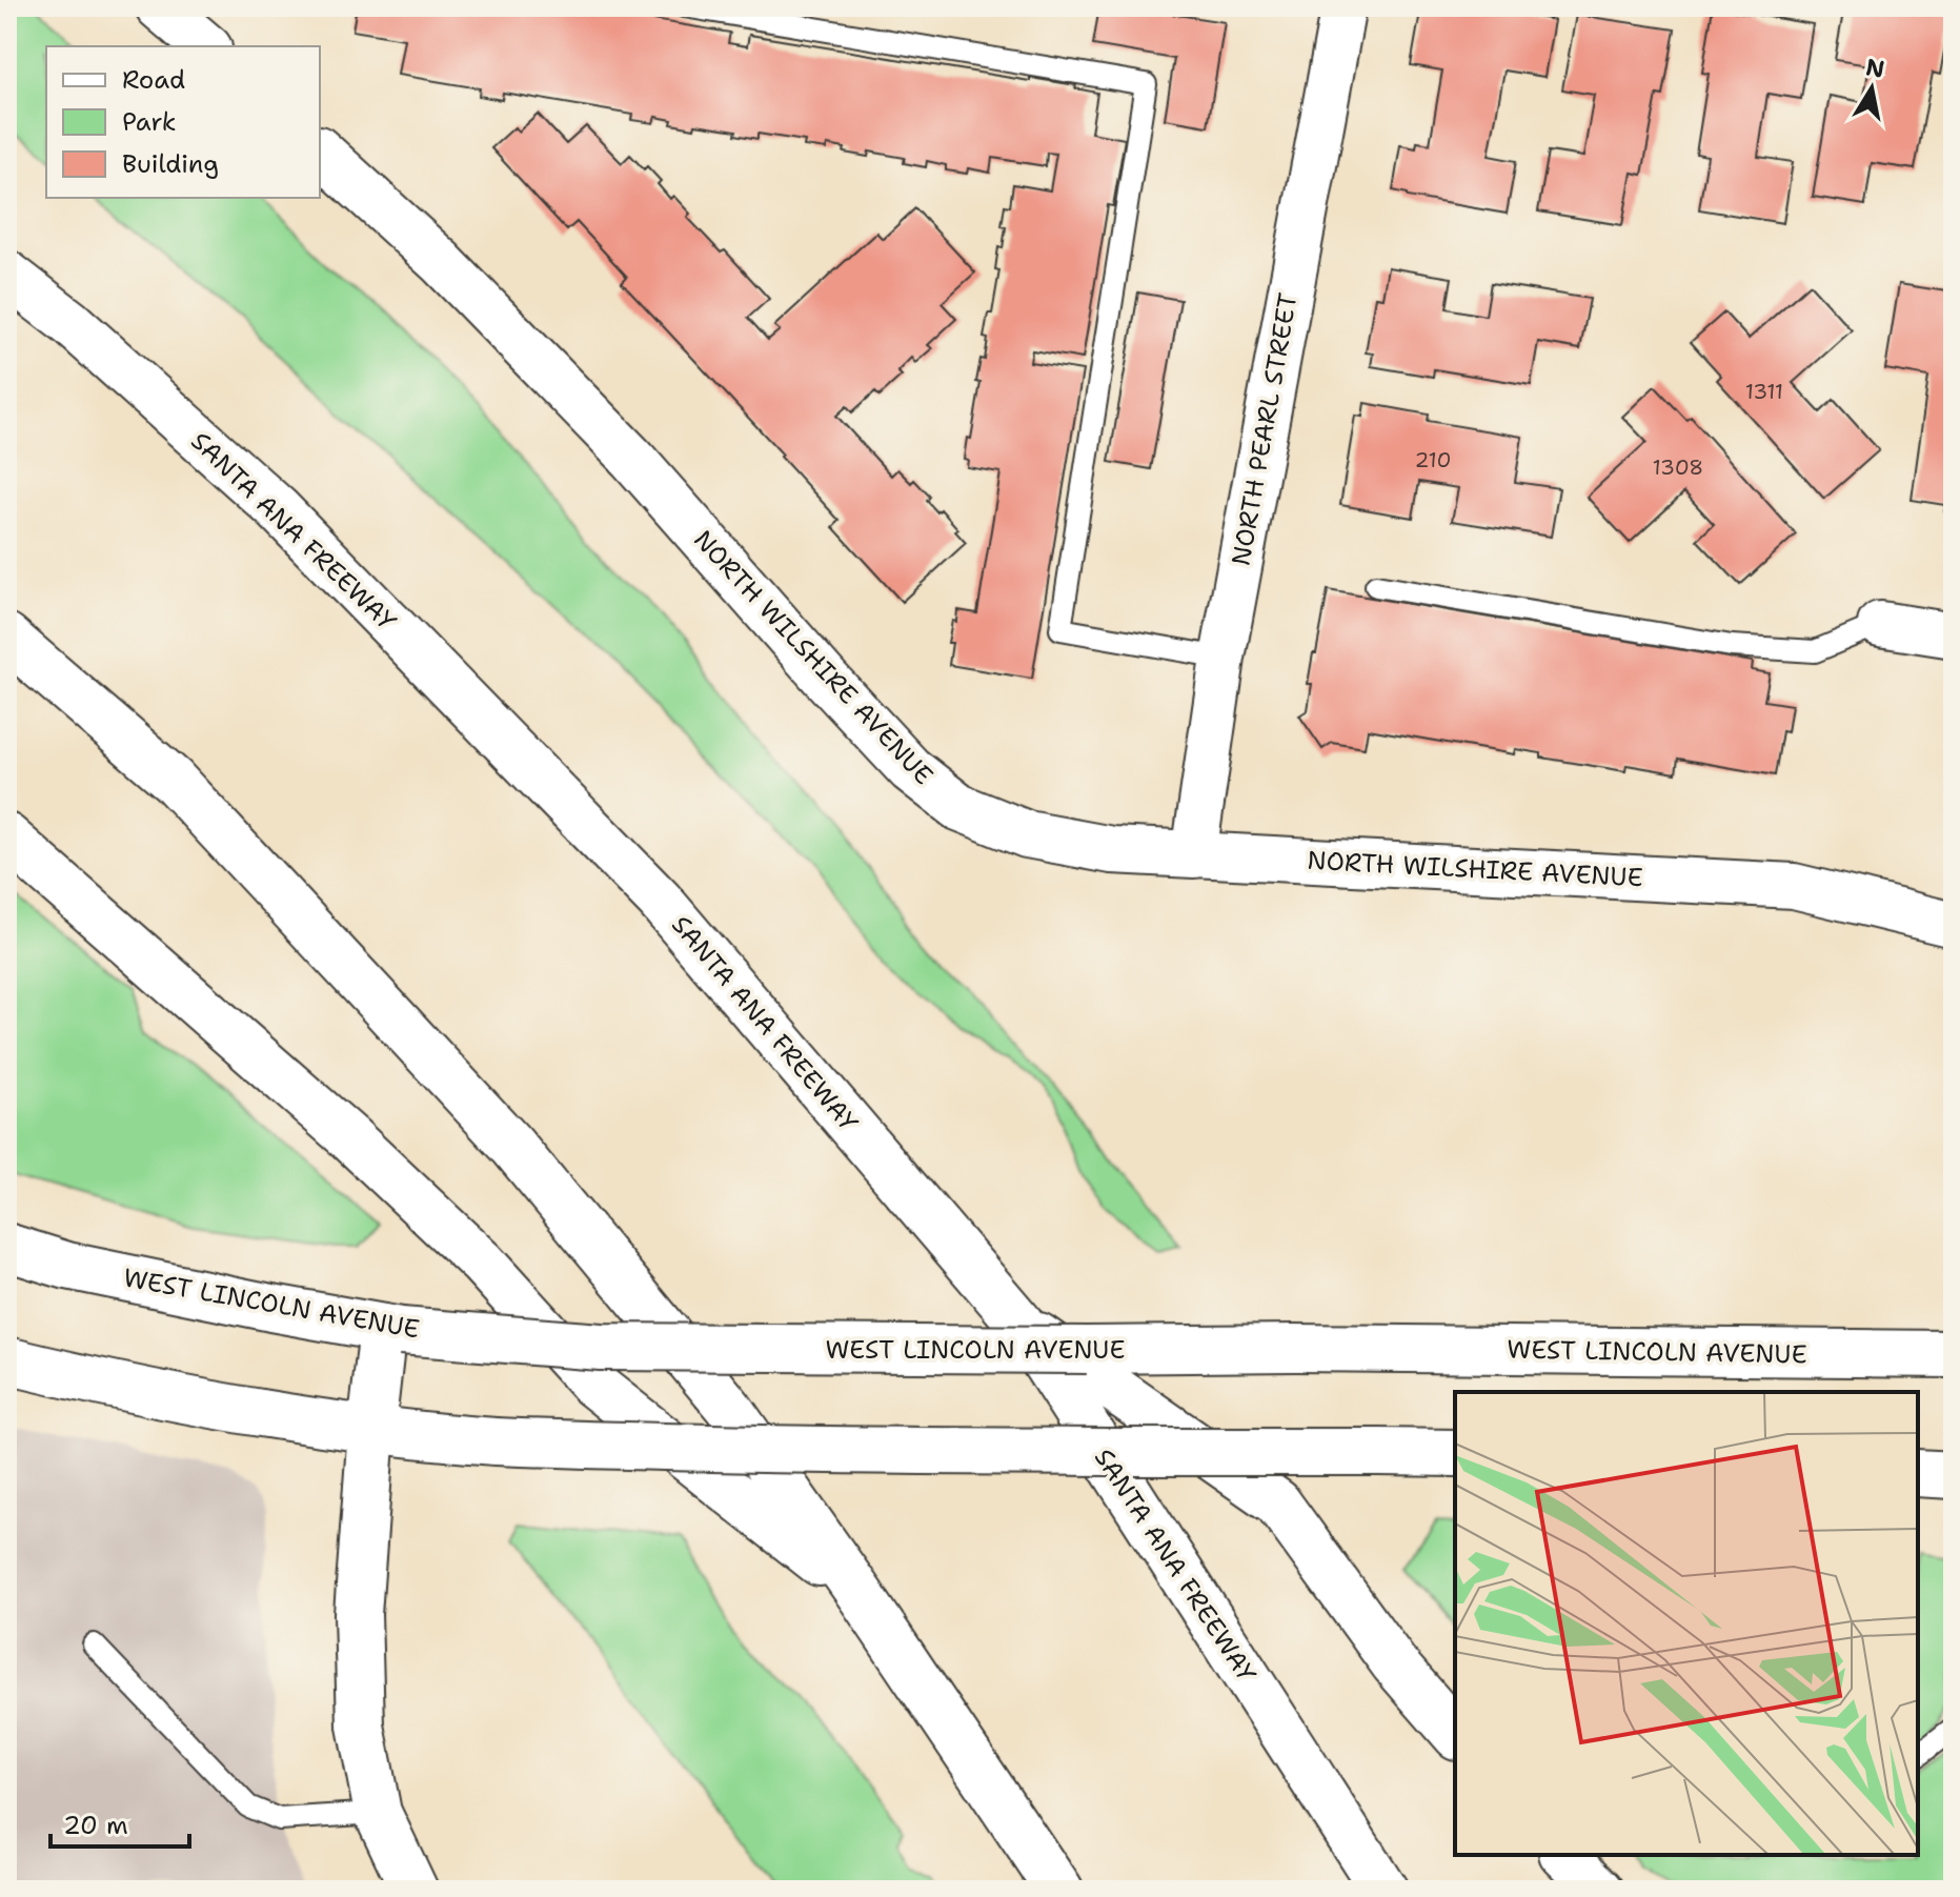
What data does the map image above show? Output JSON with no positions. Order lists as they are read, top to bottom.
{
  "streets": {
    "main road": ["SANTA ANA FREEWAY", "NORTH WILSHIRE AVENUE", "WEST LINCOLN AVENUE"],
    "street": ["NORTH PEARL STREET"]
  },
  "crossings": [
    ["NORTH PEARL STREET", "NORTH WILSHIRE AVENUE"]
  ],
  "house_numbers": ["1311", "210", "1308"],
  "legend": ["Road", "Park", "Building"],
  "scale_bar": "20 m",
  "north": "top"
}
